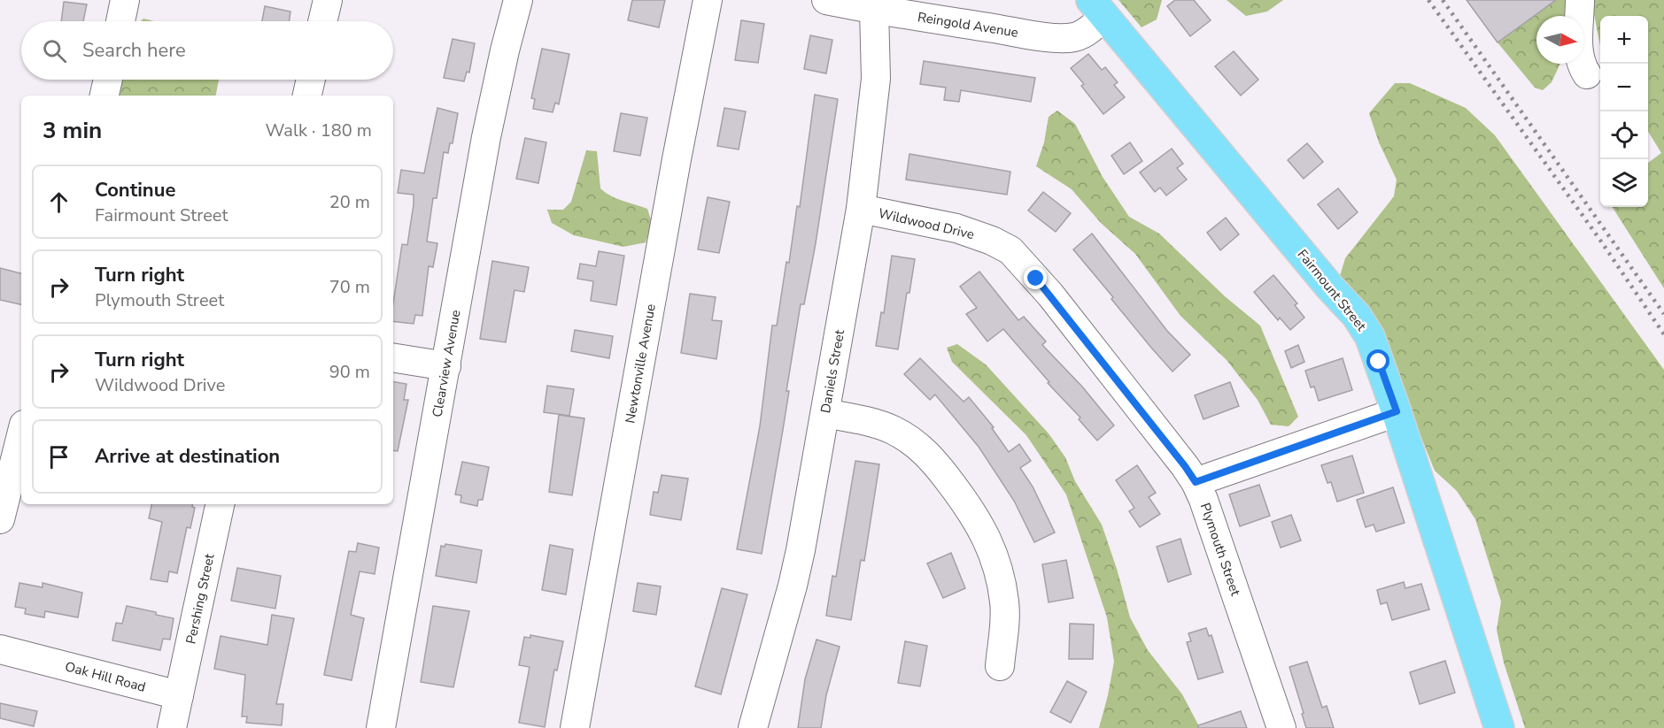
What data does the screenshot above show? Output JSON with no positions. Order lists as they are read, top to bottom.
{
  "streets": {
    "main road": ["Fairmount Street"],
    "street": [
      "Reingold Avenue",
      "Wildwood Drive",
      "Clearview Avenue",
      "Newtonville Avenue",
      "Daniels Street",
      "Plymouth Street",
      "Pershing Street",
      "Oak Hill Road"
    ]
  },
  "crossings": [
    ["Reingold Avenue", "Fairmount Street"],
    ["Reingold Avenue", "Daniels Street"],
    ["Wildwood Drive", "Daniels Street"],
    ["Wildwood Drive", "Plymouth Street"],
    ["Pershing Street", "Oak Hill Road"]
  ],
  "north": "right",
  "page": {
    "map_buttons": ["+", "−"],
    "search": "Search here",
    "heading": ["3 min", "Walk · 180 m"],
    "list": [
      ["Continue", "Fairmount Street", "20 m"],
      ["Turn right", "Plymouth Street", "70 m"],
      ["Turn right", "Wildwood Drive", "90 m"],
      "Arrive at destination"
    ]
  }
}
